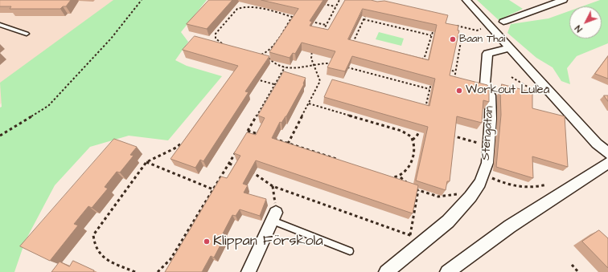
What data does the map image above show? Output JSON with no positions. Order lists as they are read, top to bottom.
{
  "streets": {
    "street": ["Stengatan"]
  },
  "places": ["Baan Thai", "Workout Luleå", "Klippan Förskola"],
  "north": "bottom left"
}
